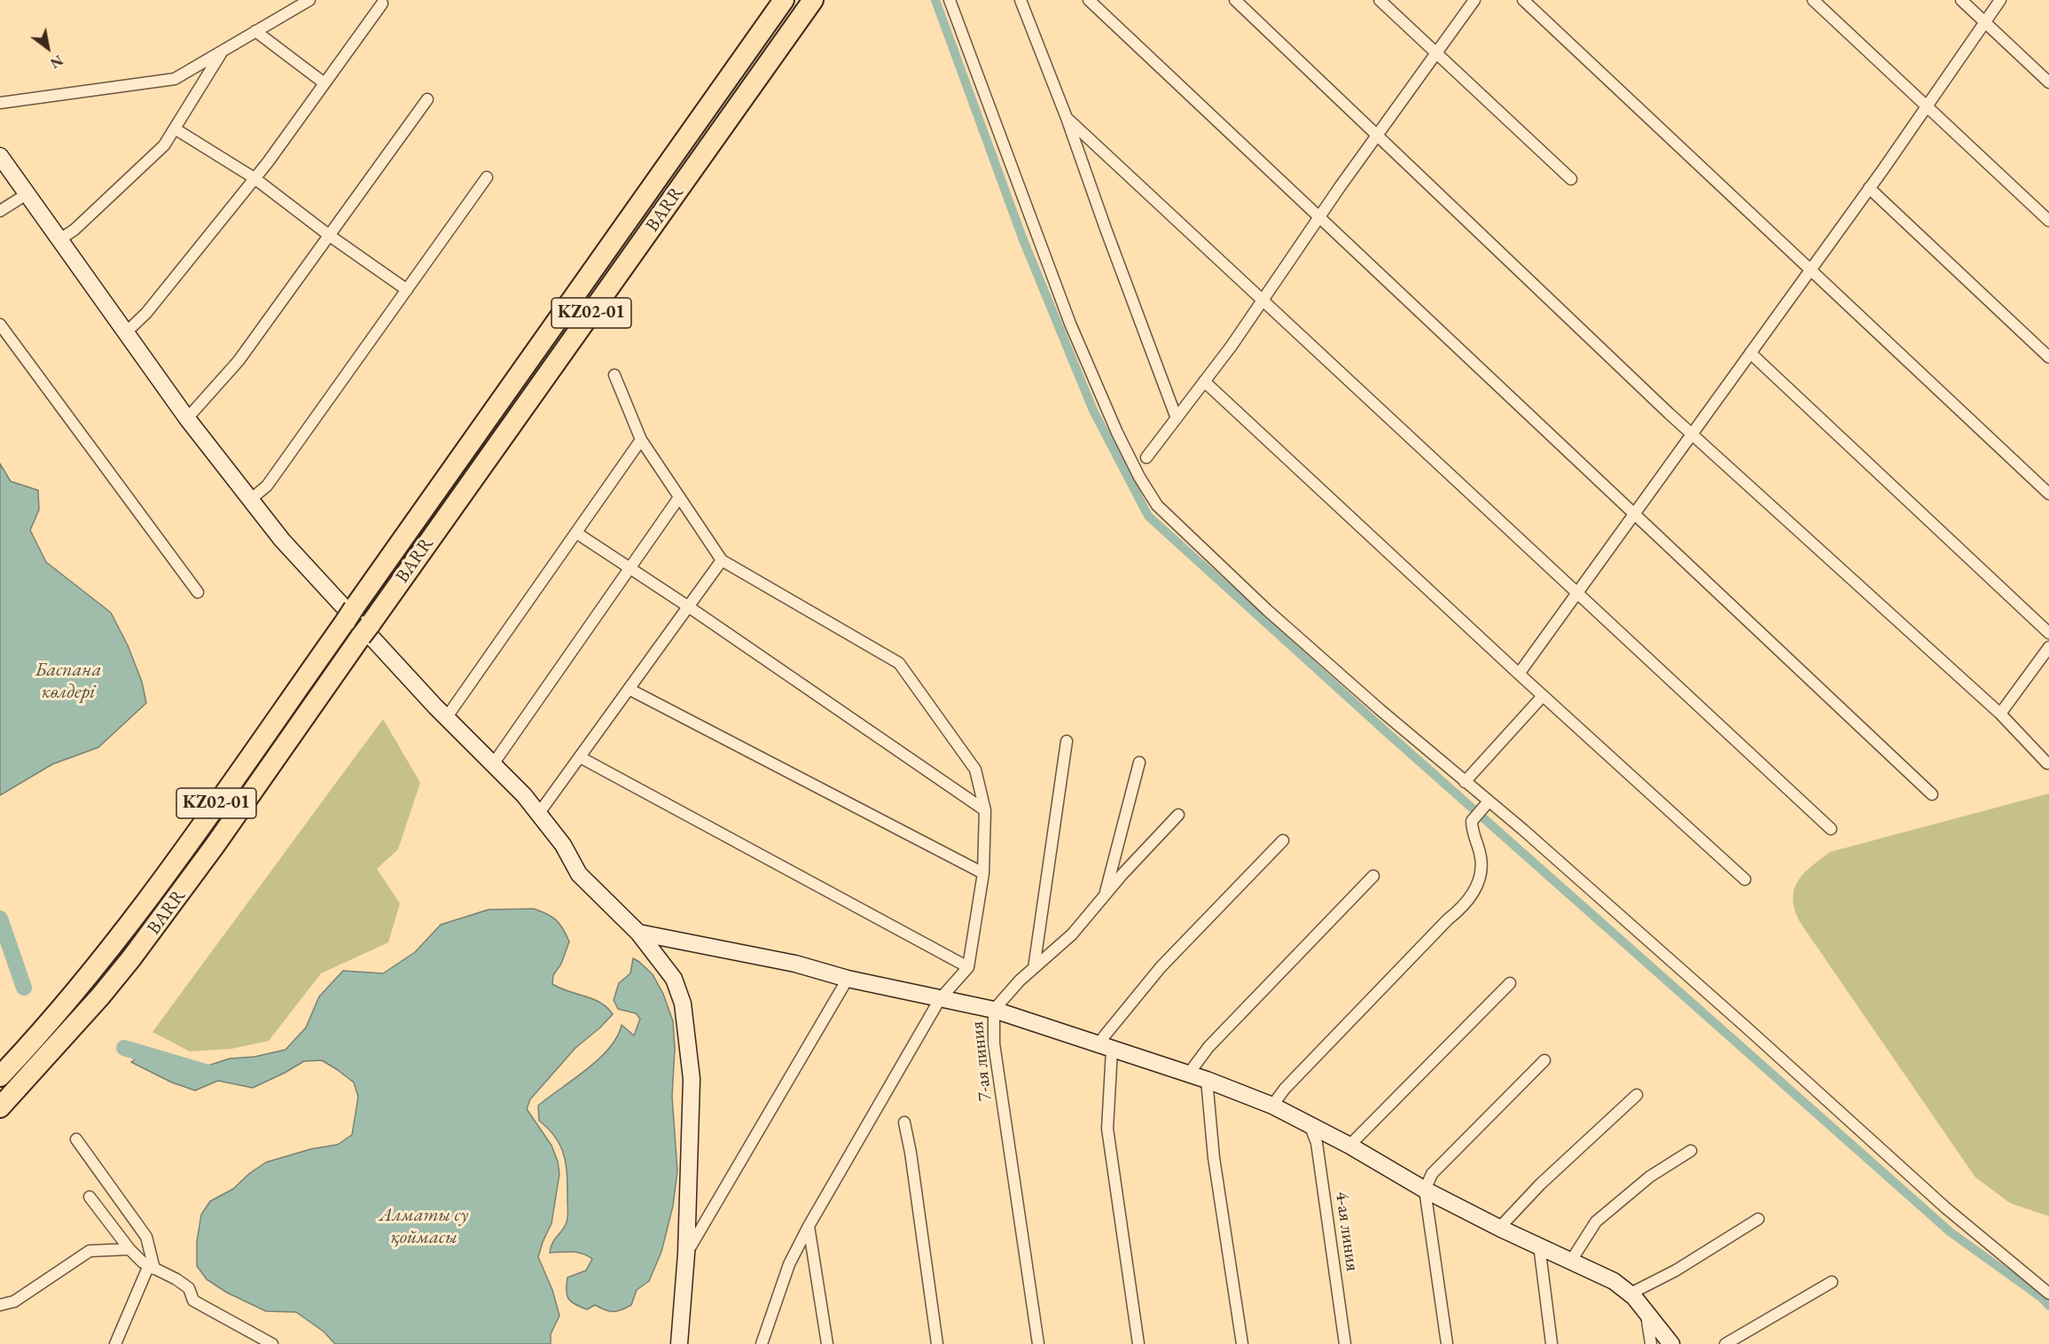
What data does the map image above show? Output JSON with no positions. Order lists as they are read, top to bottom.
{
  "streets": {
    "highway": ["BARR", "KZ02-01"],
    "street": ["7-ая линия", "4-ая линия"]
  },
  "water": ["Баспана көлдері", "Алматы су қоймасы"],
  "north": "bottom right"
}
